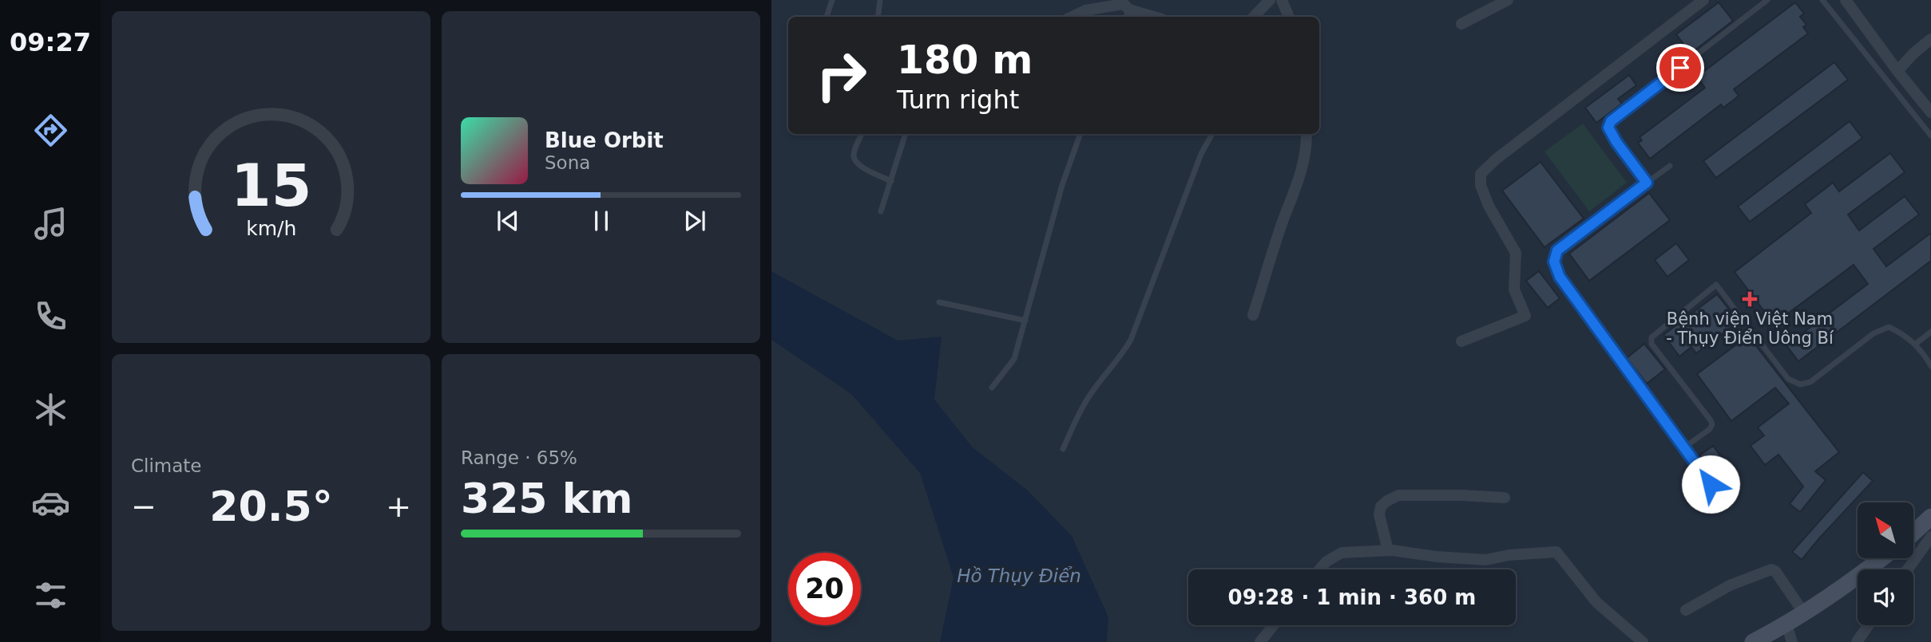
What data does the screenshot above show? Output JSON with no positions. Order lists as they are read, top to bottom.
{
  "water": ["Hồ Thụy Điển"],
  "places": {
    "health": ["Bệnh viện Việt Nam - Thụy Điển Uông Bí"]
  },
  "north": "top left",
  "page": {
    "tabs": "09:27",
    "turn": ["180 m", "Turn right"],
    "song": ["Blue Orbit", "Sona"],
    "tile": [
      "Climate",
      ["Range · 65%", "325 km"]
    ],
    "heat": ["−", "20.5°", "+"],
    "limit": "20",
    "trip": "09:28 · 1 min · 360 m",
    "gauge": ["15", "km/h"]
  }
}
